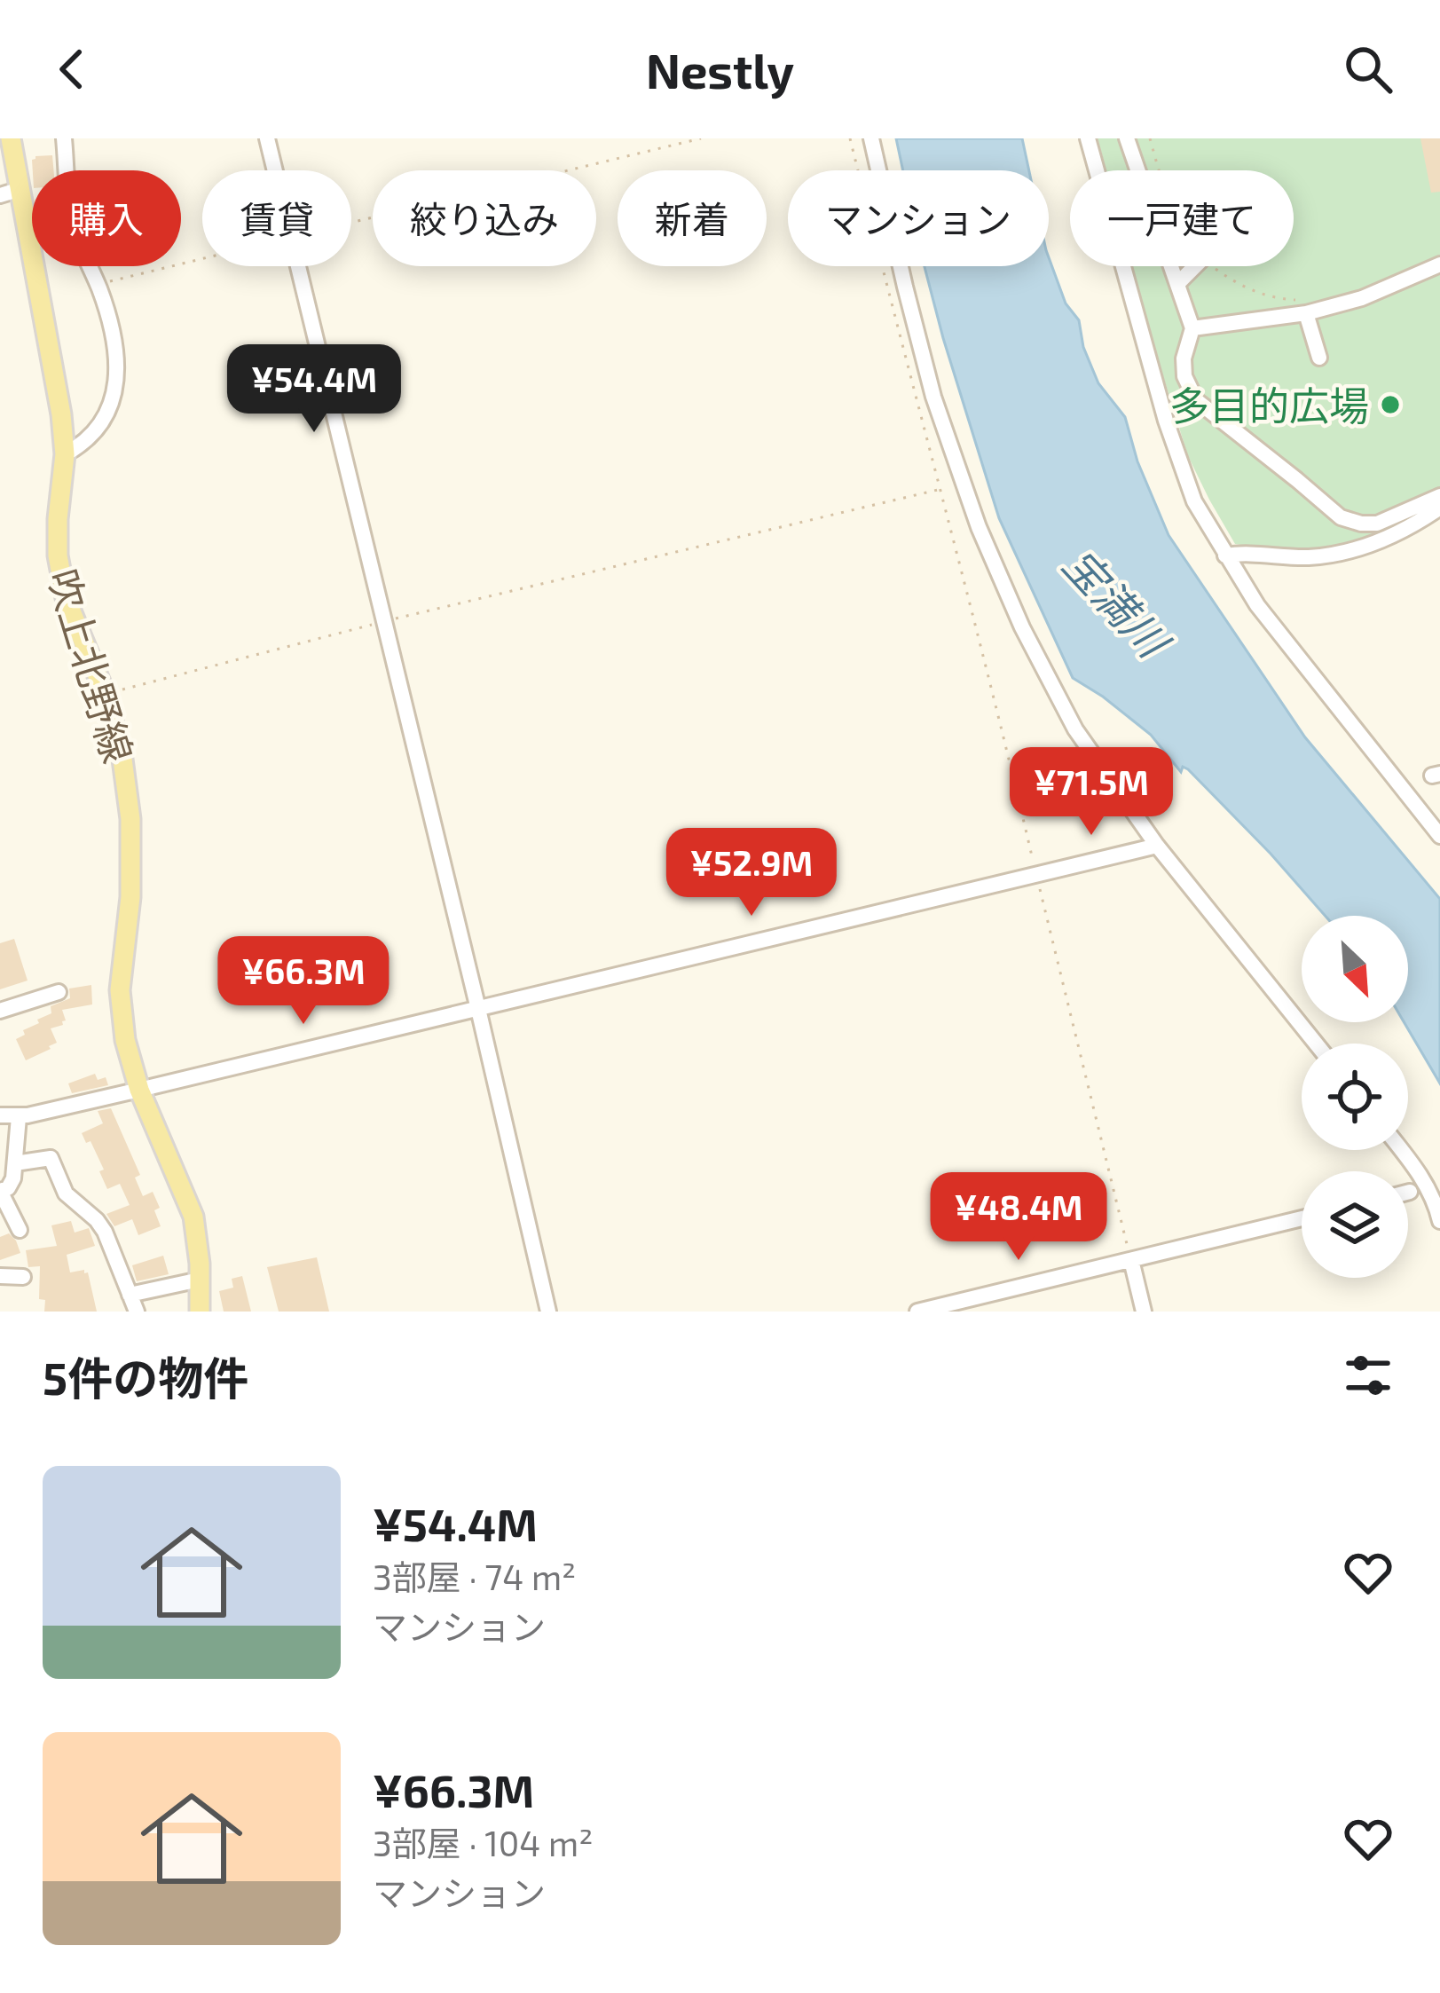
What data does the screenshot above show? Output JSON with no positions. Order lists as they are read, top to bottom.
{
  "streets": {
    "main road": ["吹上北野線"]
  },
  "water": ["宝満川"],
  "places": ["多目的広場"],
  "north": "bottom right",
  "page": {
    "header": "Nestly",
    "chip": [
      "購入",
      "賃貸",
      "絞り込み",
      "新着",
      "マンション",
      "一戸建て"
    ],
    "price": [
      "¥54.4M",
      "¥71.5M",
      "¥52.9M",
      "¥66.3M",
      "¥48.4M"
    ],
    "heading": "5件の物件",
    "list": [
      {
        "name": "¥54.4M",
        "note": "3部屋 · 74 m² · マンション"
      },
      {
        "name": "¥66.3M",
        "note": "3部屋 · 104 m² · マンション"
      }
    ]
  }
}
